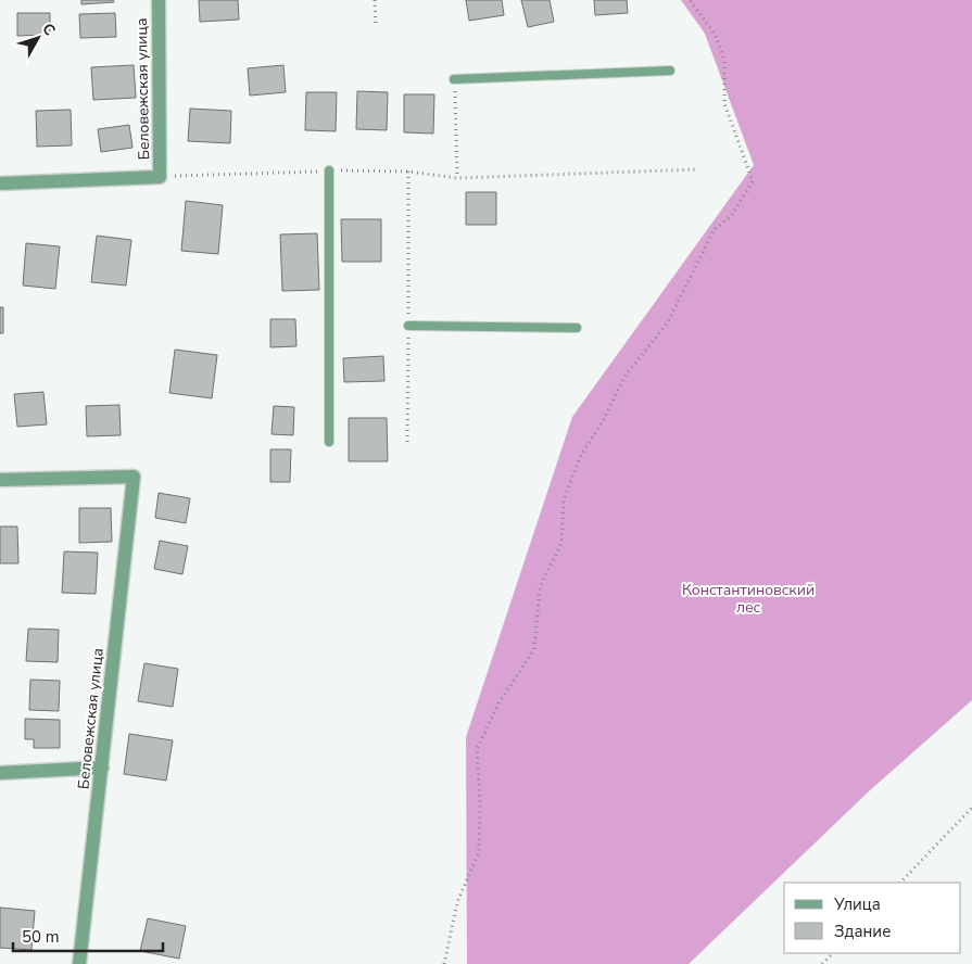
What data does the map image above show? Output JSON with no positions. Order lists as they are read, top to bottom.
{
  "streets": {
    "street": ["Беловежская улица"]
  },
  "parks": ["Константиновский лес"],
  "legend": ["Улица", "Здание"],
  "scale_bar": "50 m",
  "north": "top right"
}
